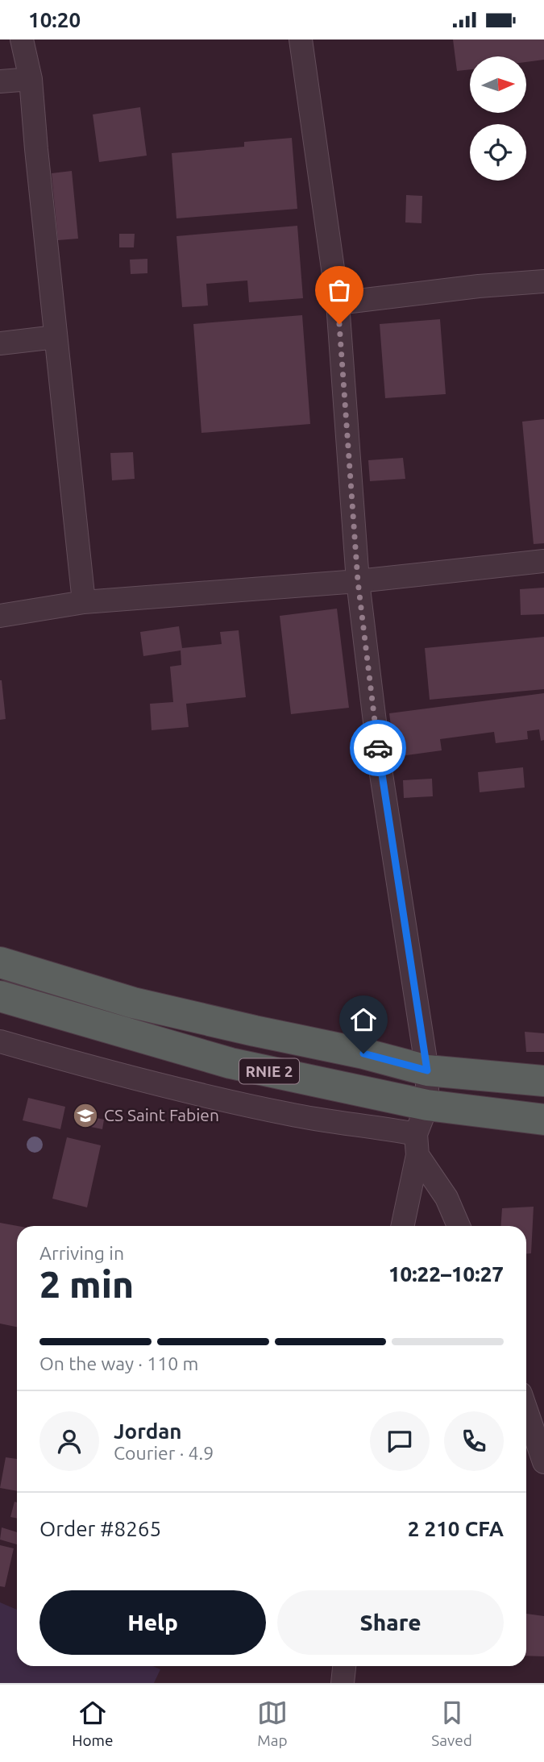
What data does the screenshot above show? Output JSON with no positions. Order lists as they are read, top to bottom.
{
  "streets": {
    "highway": ["RNIE 2"]
  },
  "places": {
    "school or university": ["CS Saint Fabien"]
  },
  "north": "right",
  "page": {
    "status": "10:20",
    "heading": ["2 min", "Arriving in", "10:22–10:27"],
    "panel": [
      "Jordan",
      "Courier · 4.9",
      "Order #8265",
      "2 210 CFA"
    ],
    "bar": "On the way · 110 m",
    "buttons": ["Help", "Share"],
    "tabs": ["Home", "Map", "Saved"]
  }
}
